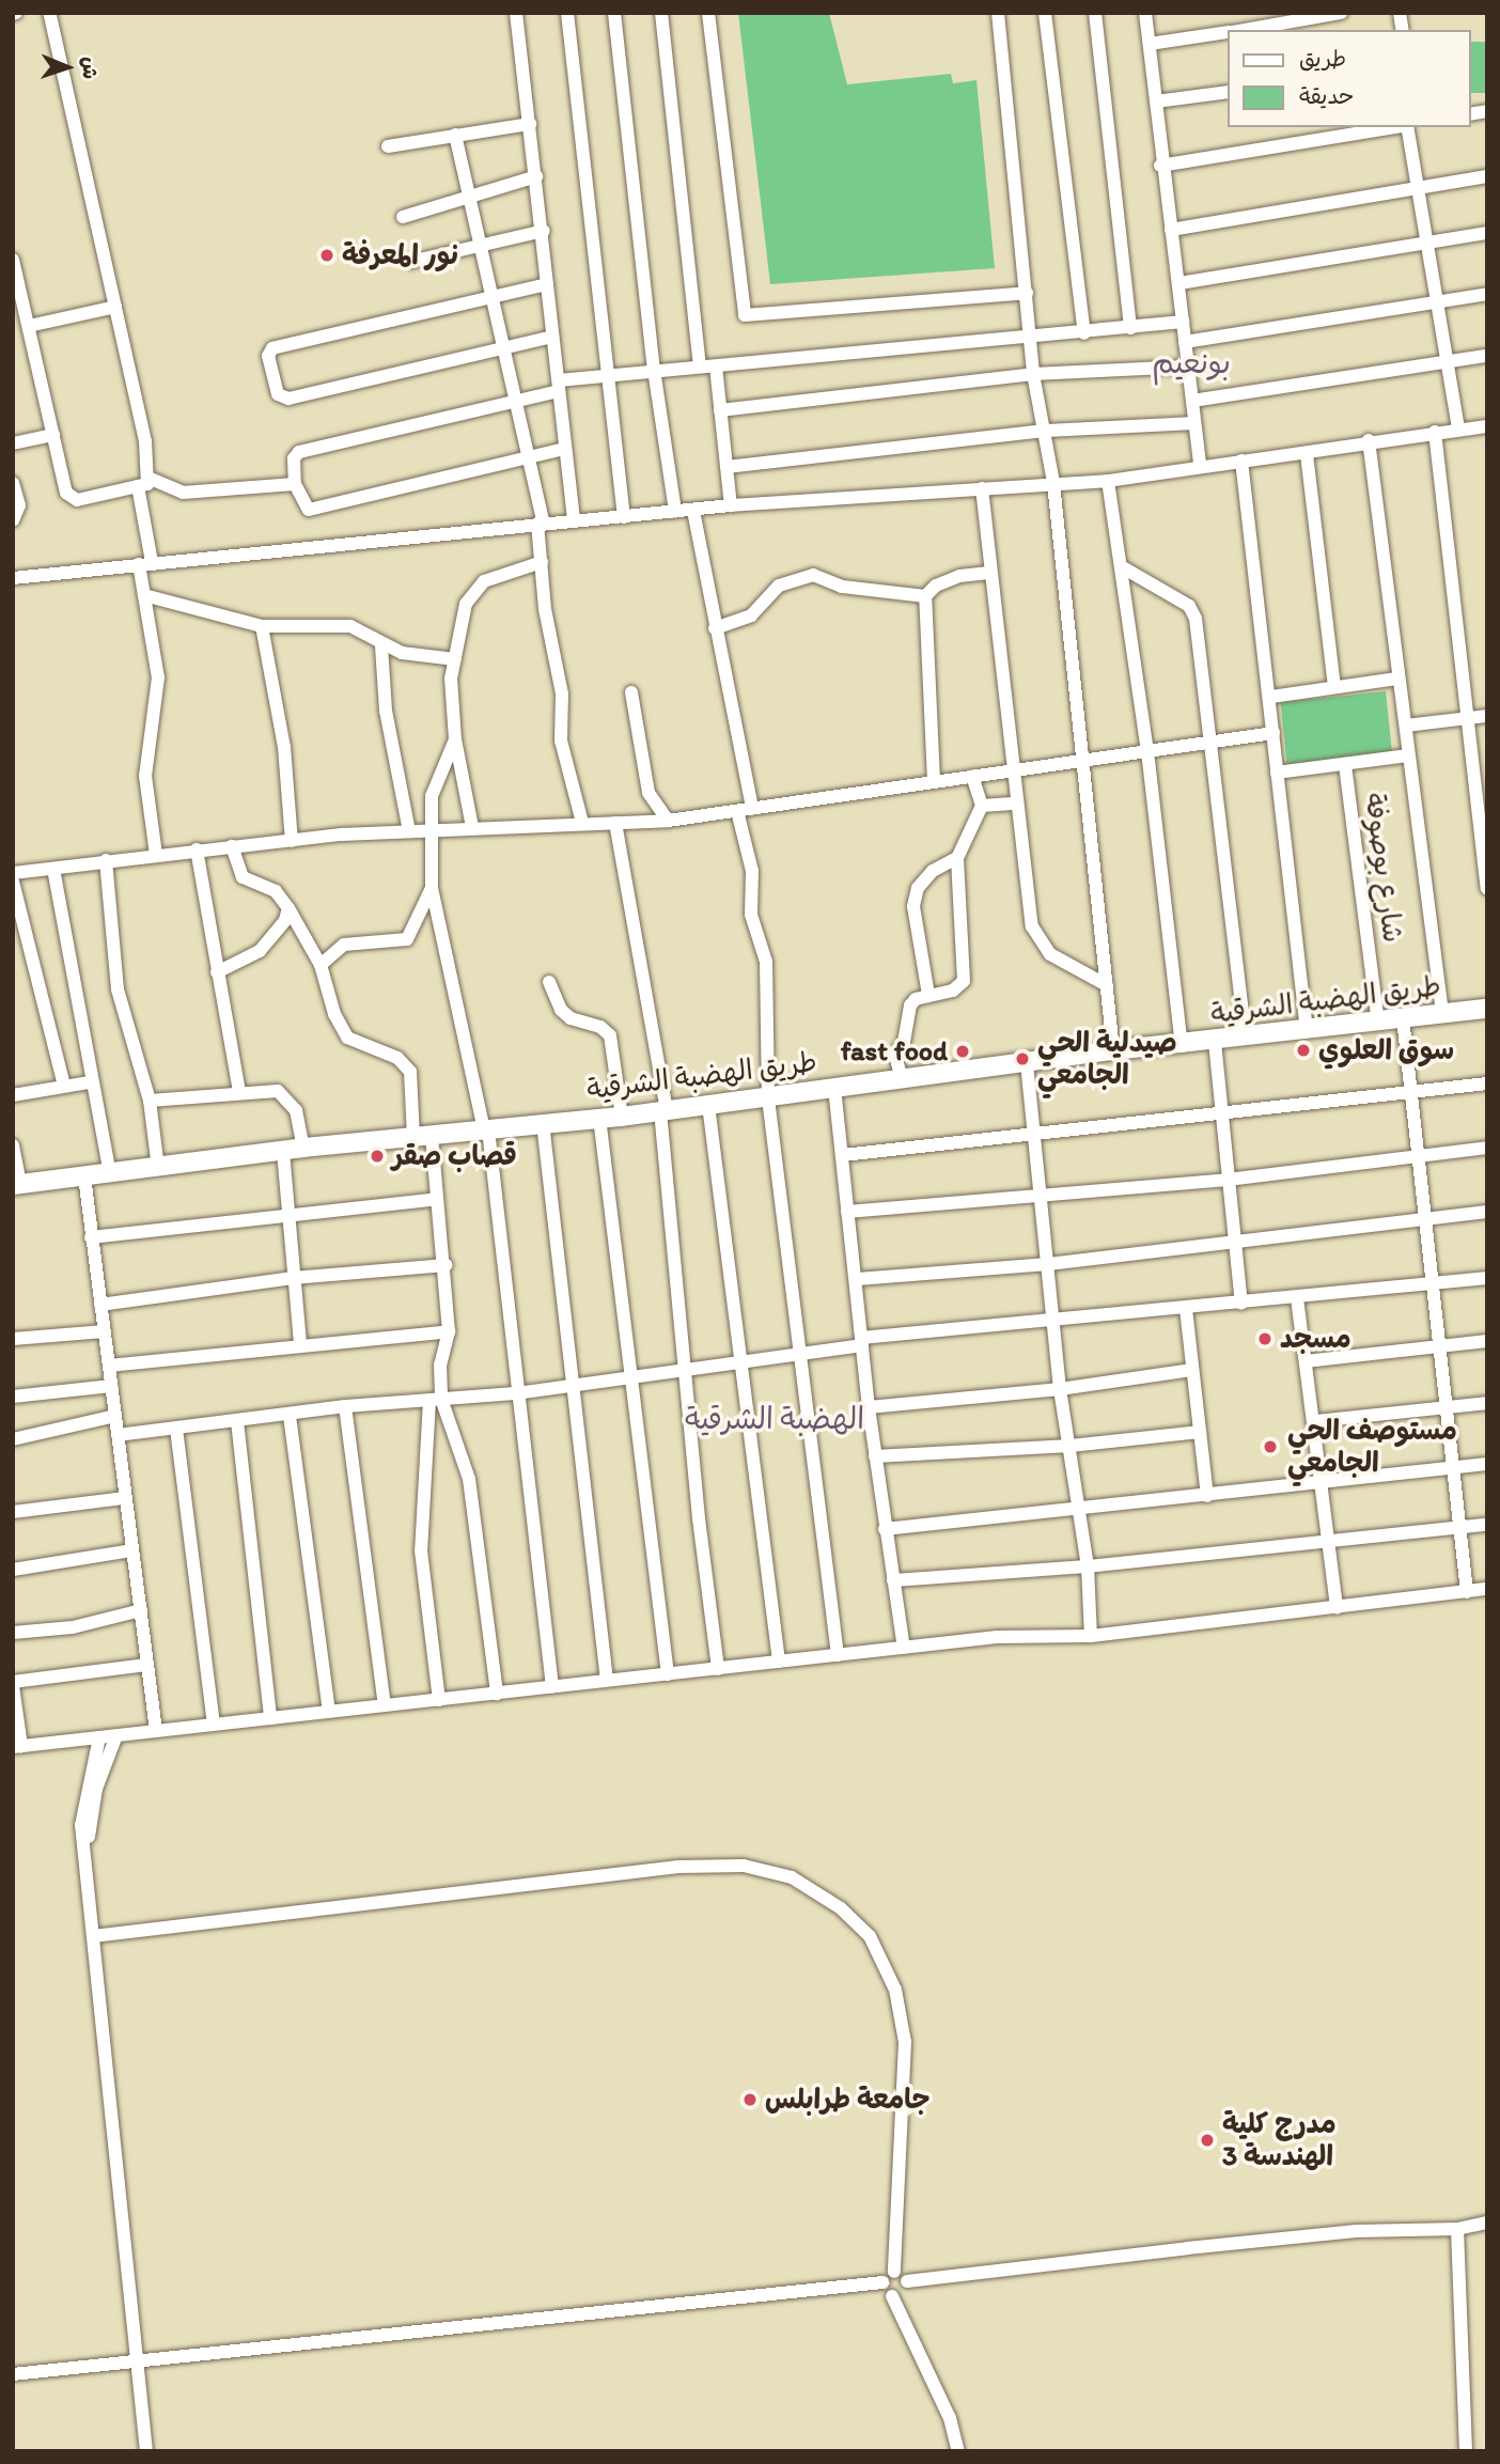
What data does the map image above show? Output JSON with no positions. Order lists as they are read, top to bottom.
{
  "streets": {
    "main road": ["طريق الهضبة الشرقية"],
    "street": ["شارع بوصوفة"]
  },
  "crossings": [
    ["شارع بوصوفة", "طريق الهضبة الشرقية"]
  ],
  "districts": ["بونعيم", "الهضبة الشرقية"],
  "places": [
    "نور المعرفة",
    "سوق العلوي",
    "fast food",
    "صيدلية الحي الجامعي",
    "قصاب صقر",
    "مسجد",
    "مستوصف الحي الجامعي",
    "جامعة طرابلس",
    "مدرج كلية الهندسة 3"
  ],
  "legend": ["طريق", "حديقة"],
  "north": "right"
}
